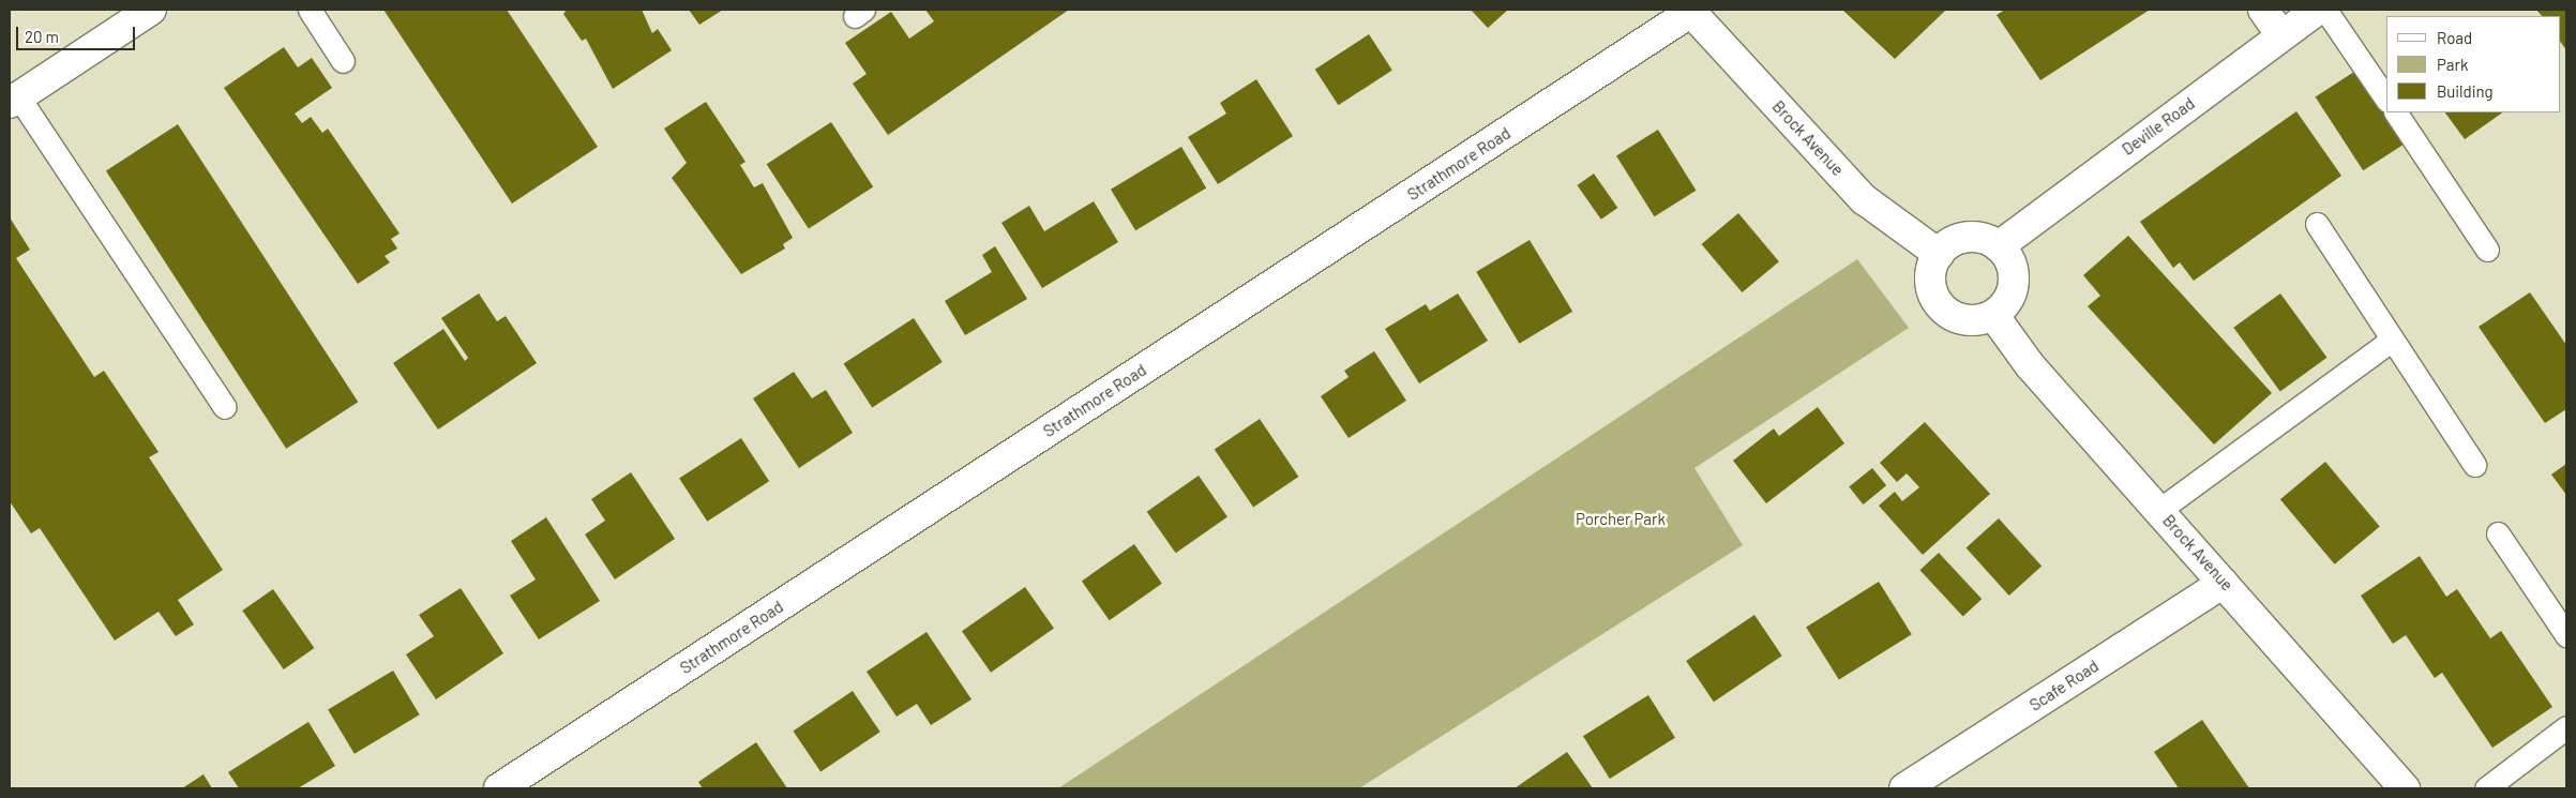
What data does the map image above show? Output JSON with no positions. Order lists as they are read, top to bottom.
{
  "streets": {
    "street": [
      "Deville Road",
      "Brock Avenue",
      "Strathmore Road",
      "Scafe Road"
    ]
  },
  "crossings": [
    ["Deville Road", "Brock Avenue"],
    ["Brock Avenue", "Strathmore Road"],
    ["Brock Avenue", "Scafe Road"]
  ],
  "parks": ["Porcher Park"],
  "legend": ["Road", "Park", "Building"],
  "scale_bar": "20 m"
}
